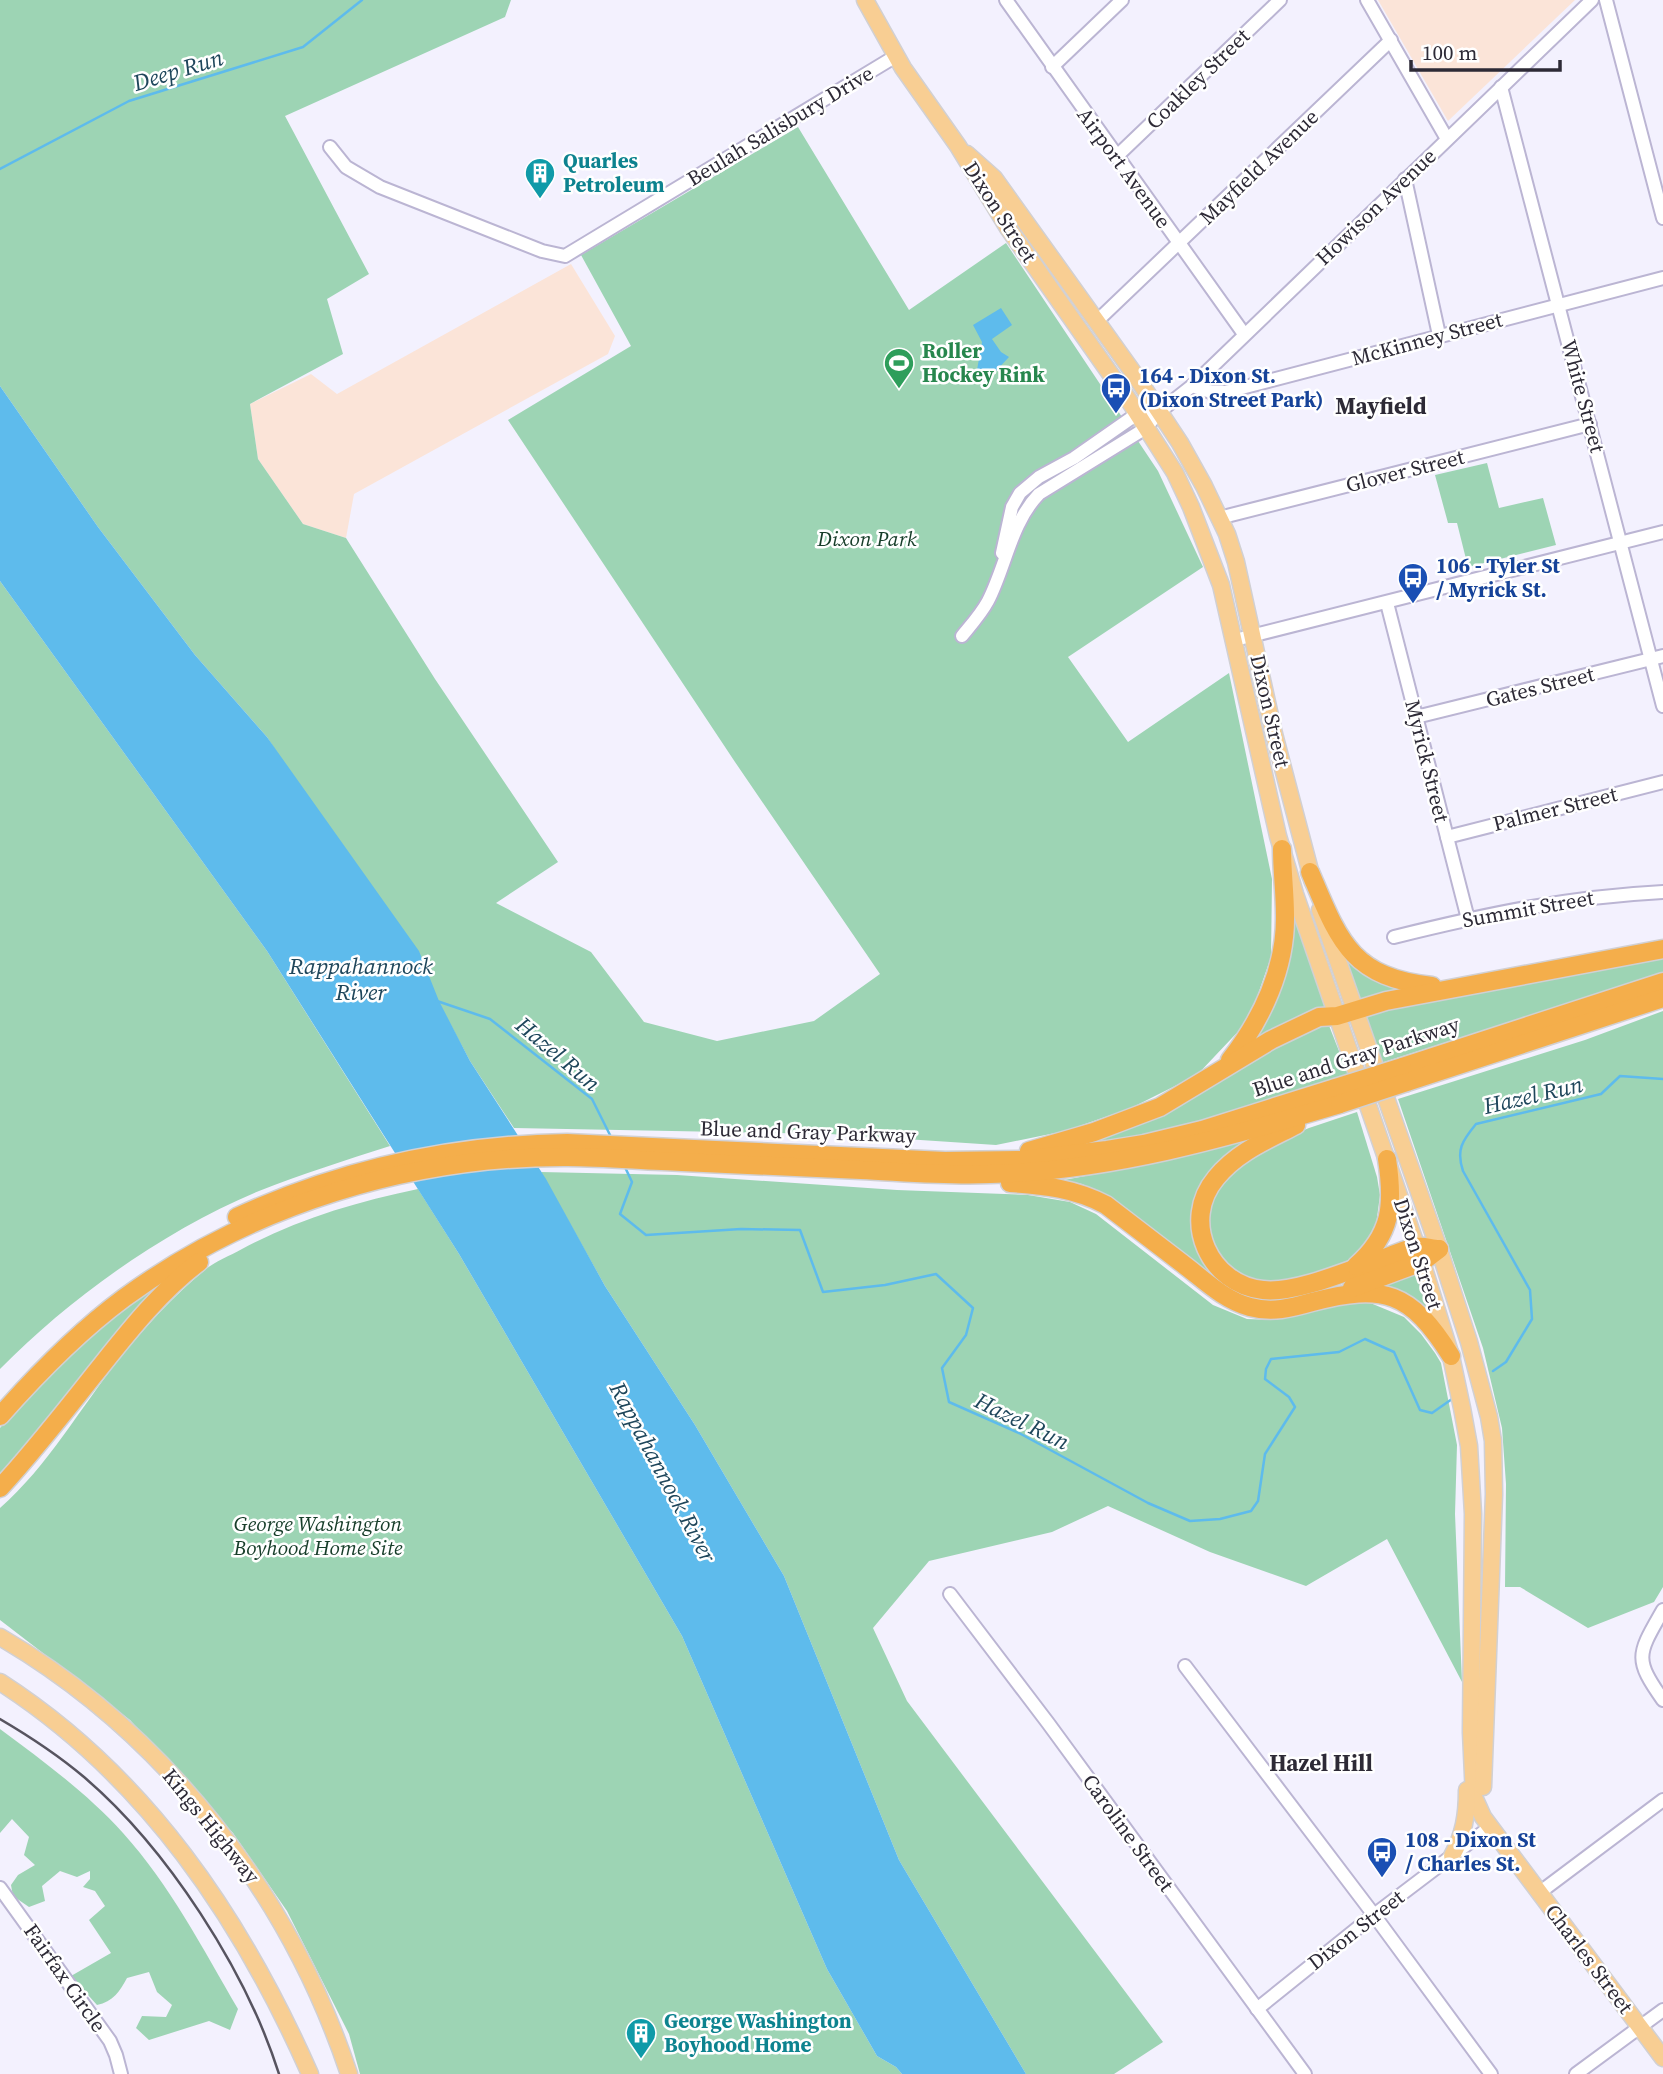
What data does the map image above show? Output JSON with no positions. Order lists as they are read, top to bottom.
{
  "streets": {
    "highway": ["Blue and Gray Parkway"],
    "main road": ["Dixon Street", "Kings Highway", "Charles Street"],
    "street": [
      "Coakley Street",
      "Beulah Salisbury Drive",
      "Mayfield Avenue",
      "Airport Avenue",
      "Howison Avenue",
      "McKinney Street",
      "White Street",
      "Glover Street",
      "Gates Street",
      "Myrick Street",
      "Palmer Street",
      "Summit Street",
      "Caroline Street",
      "Fairfax Circle"
    ]
  },
  "crossings": [
    ["Coakley Street", "Airport Avenue"],
    ["Mayfield Avenue", "Airport Avenue"],
    ["Mayfield Avenue", "Dixon Street"],
    ["Airport Avenue", "Howison Avenue"],
    ["Howison Avenue", "Dixon Street"],
    ["Howison Avenue", "McKinney Street"],
    ["Howison Avenue", "White Street"],
    ["Dixon Street", "Glover Street"],
    ["Dixon Street", "Caroline Street"],
    ["Dixon Street", "Charles Street"],
    ["McKinney Street", "White Street"],
    ["White Street", "Glover Street"],
    ["White Street", "Gates Street"],
    ["Gates Street", "Myrick Street"],
    ["Myrick Street", "Palmer Street"],
    ["Myrick Street", "Summit Street"]
  ],
  "districts": ["Mayfield", "Hazel Hill"],
  "water": ["Deep Run", "Rappahannock River", "Hazel Run"],
  "parks": ["Dixon Park", "George Washington Boyhood Home Site"],
  "places": {
    "building": ["Quarles Petroleum", "George Washington Boyhood Home"],
    "sports": ["Roller Hockey Rink"],
    "bus stop": ["164 - Dixon St. (Dixon Street Park)", "106 - Tyler St / Myrick St.", "108 - Dixon St / Charles St."]
  },
  "scale_bar": "100 m"
}
